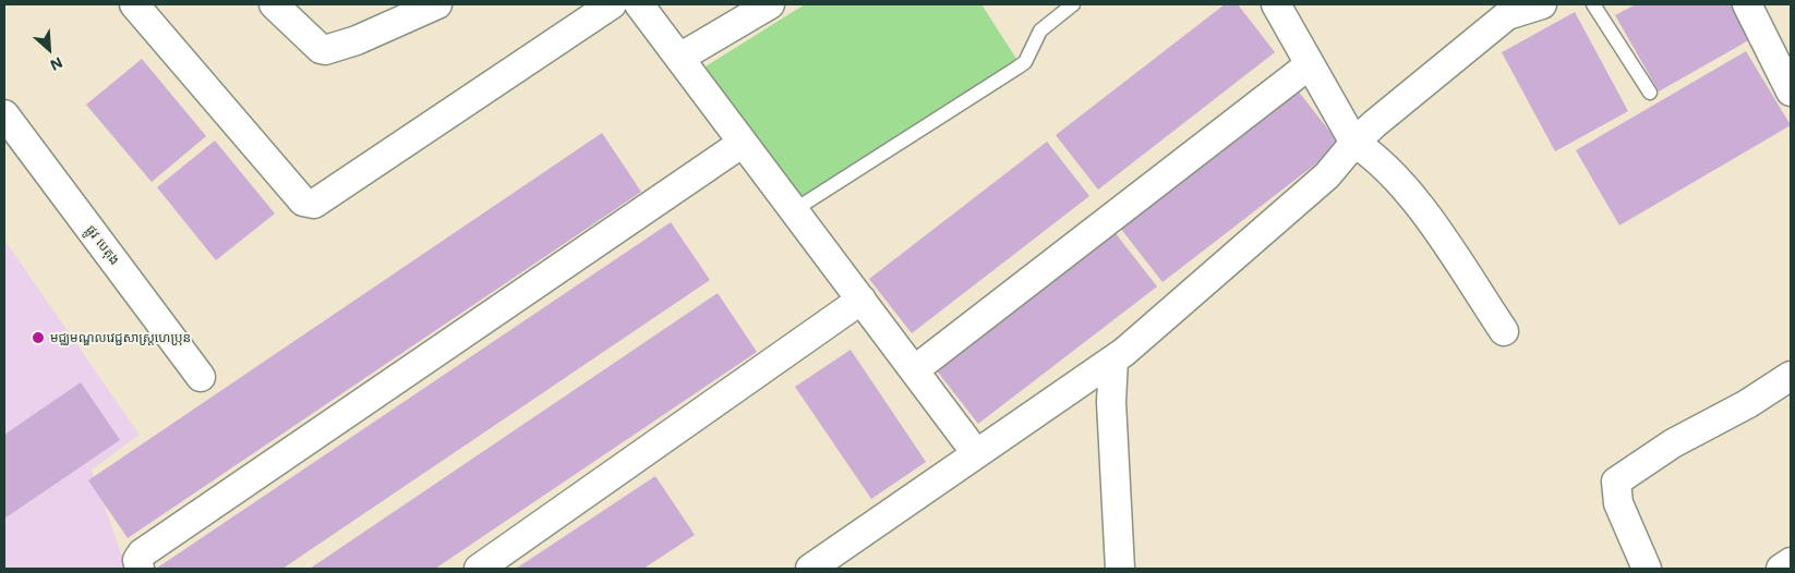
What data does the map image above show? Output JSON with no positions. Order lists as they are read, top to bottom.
{
  "streets": {
    "street": ["ផ្លូវ បេតុង"]
  },
  "places": ["មជ្ឈមណ្ឌលវេជ្ជសាស្ត្រហេប្រុន"],
  "north": "bottom right"
}
